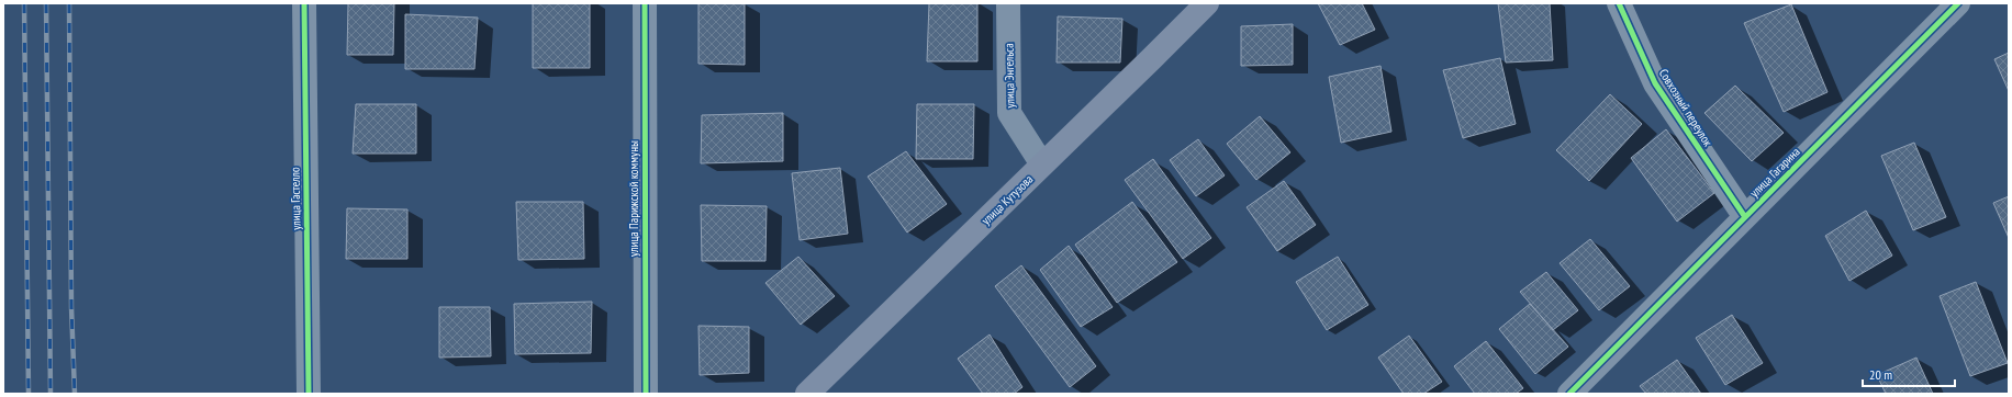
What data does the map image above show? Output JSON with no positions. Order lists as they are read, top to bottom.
{
  "streets": {
    "main road": ["улица Кутузова"],
    "street": [
      "улица Энгельса",
      "Совхозный переулок",
      "улица Гагарина",
      "улица Гастелло",
      "улица Парижской коммуны"
    ]
  },
  "crossings": [
    ["улица Энгельса", "улица Кутузова"],
    ["Совхозный переулок", "улица Гагарина"]
  ],
  "scale_bar": "20 m"
}
